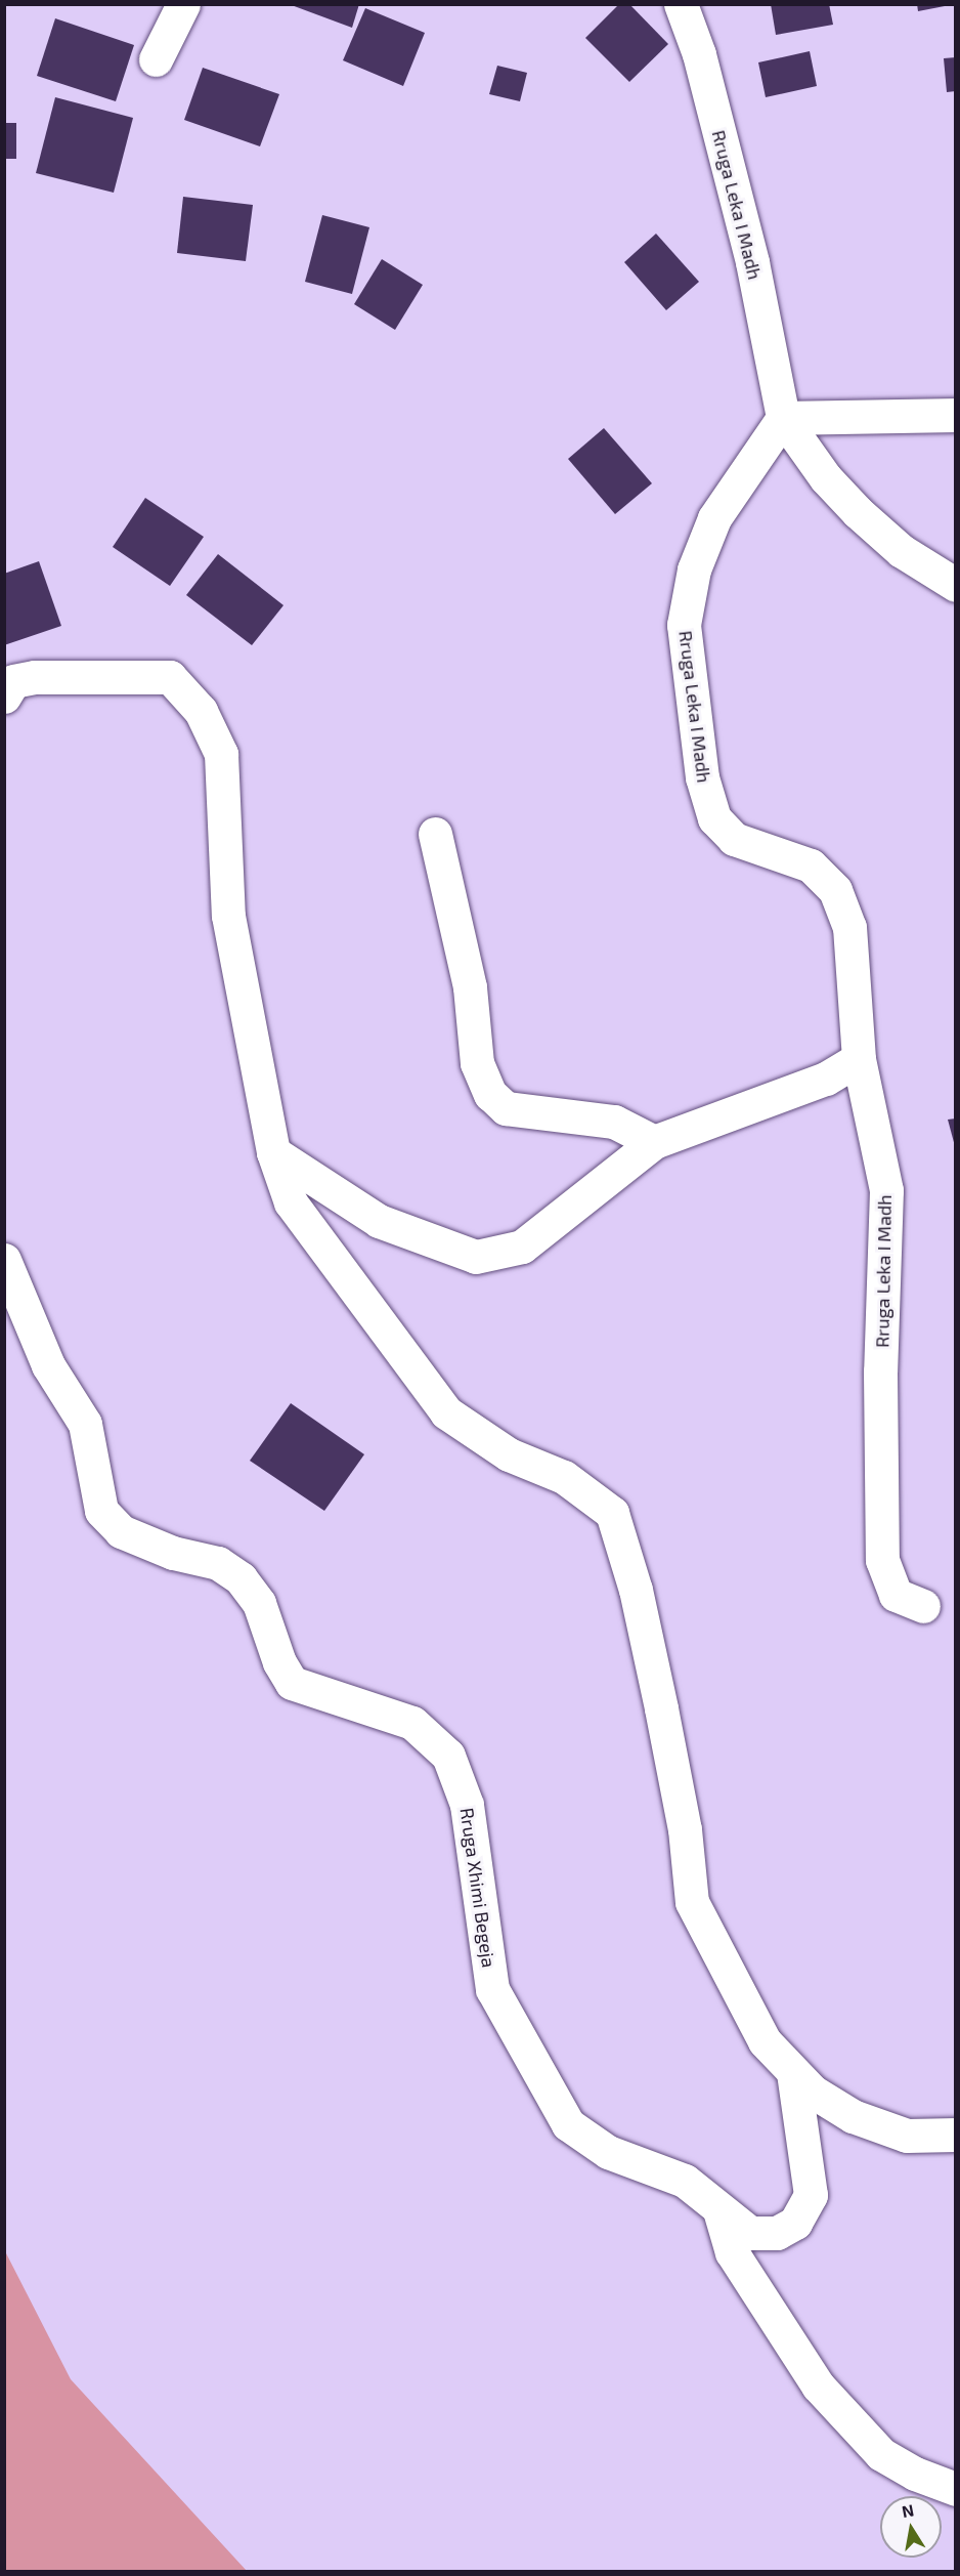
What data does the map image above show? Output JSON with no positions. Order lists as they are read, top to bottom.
{
  "streets": {
    "street": ["Rruga Leka I Madh", "Rruga Xhimi Begeja"]
  },
  "north": "top"
}
